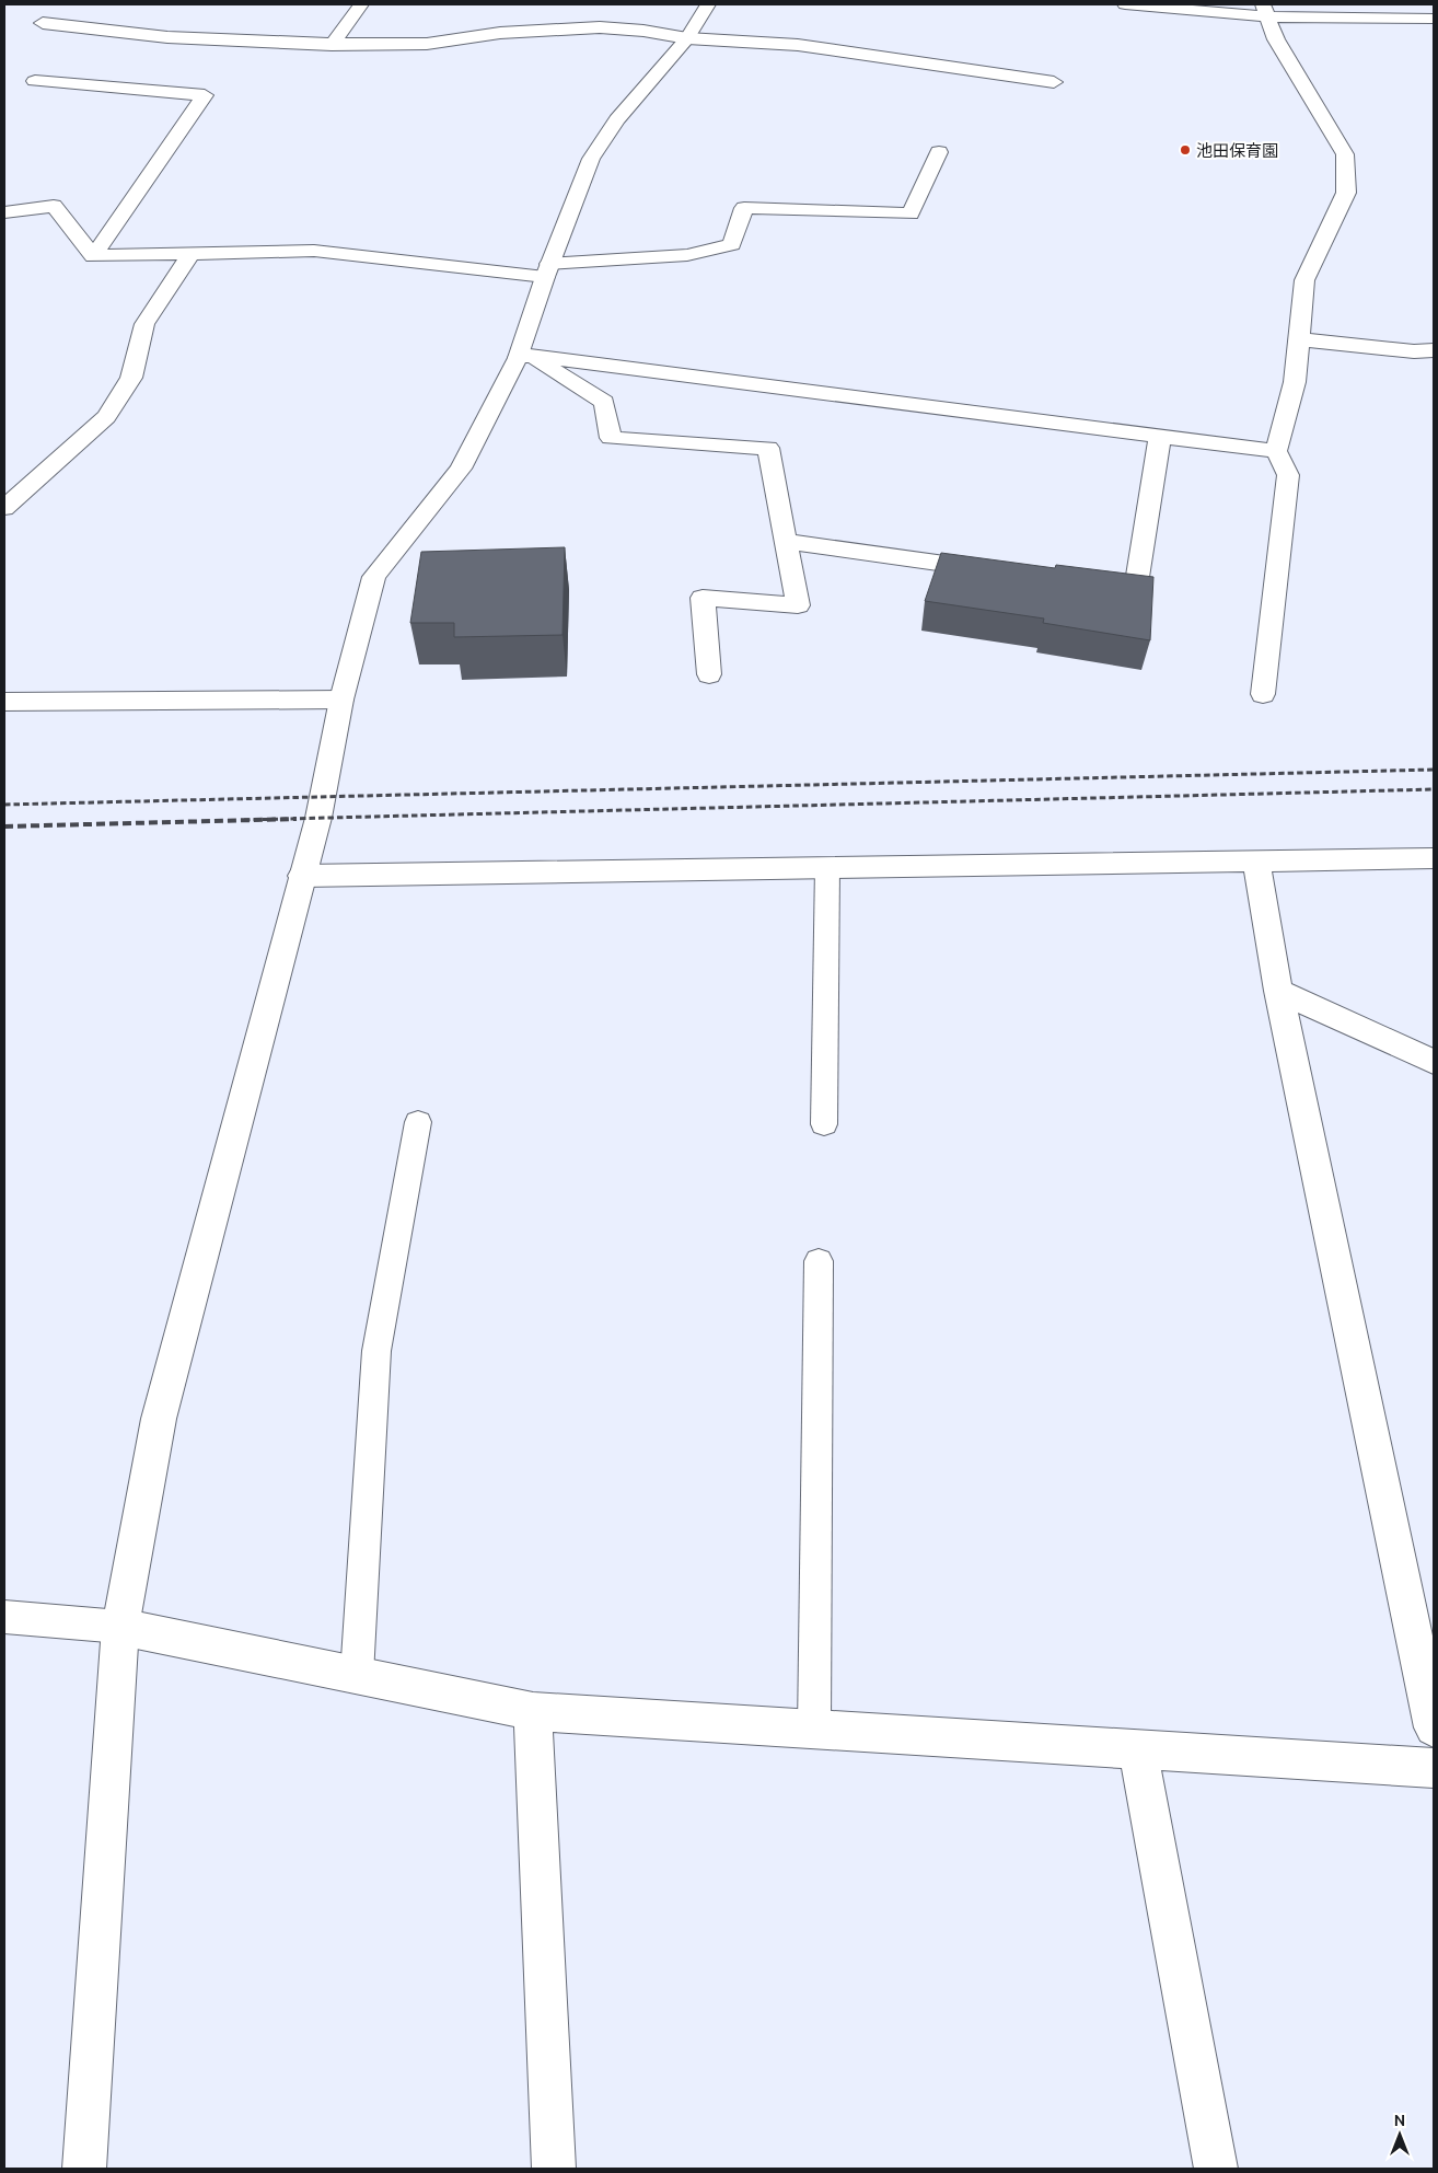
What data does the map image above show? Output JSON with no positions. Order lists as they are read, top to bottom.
{
  "places": ["池田保育園"],
  "north": "top"
}
